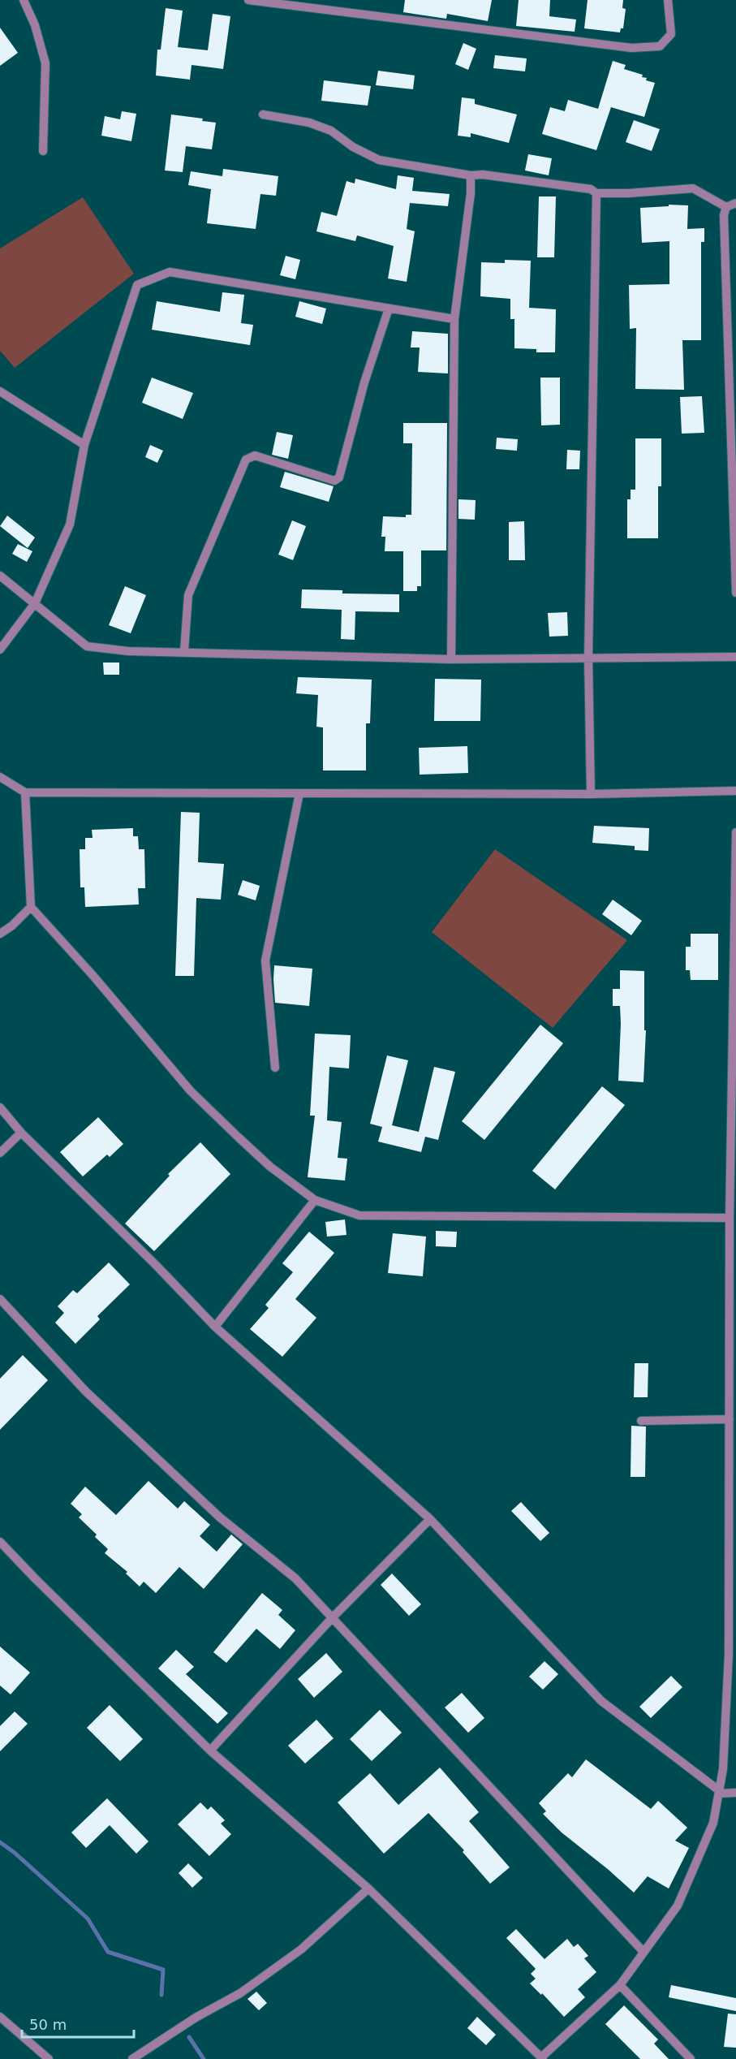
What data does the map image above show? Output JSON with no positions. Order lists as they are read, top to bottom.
{
  "scale_bar": "50 m"
}
